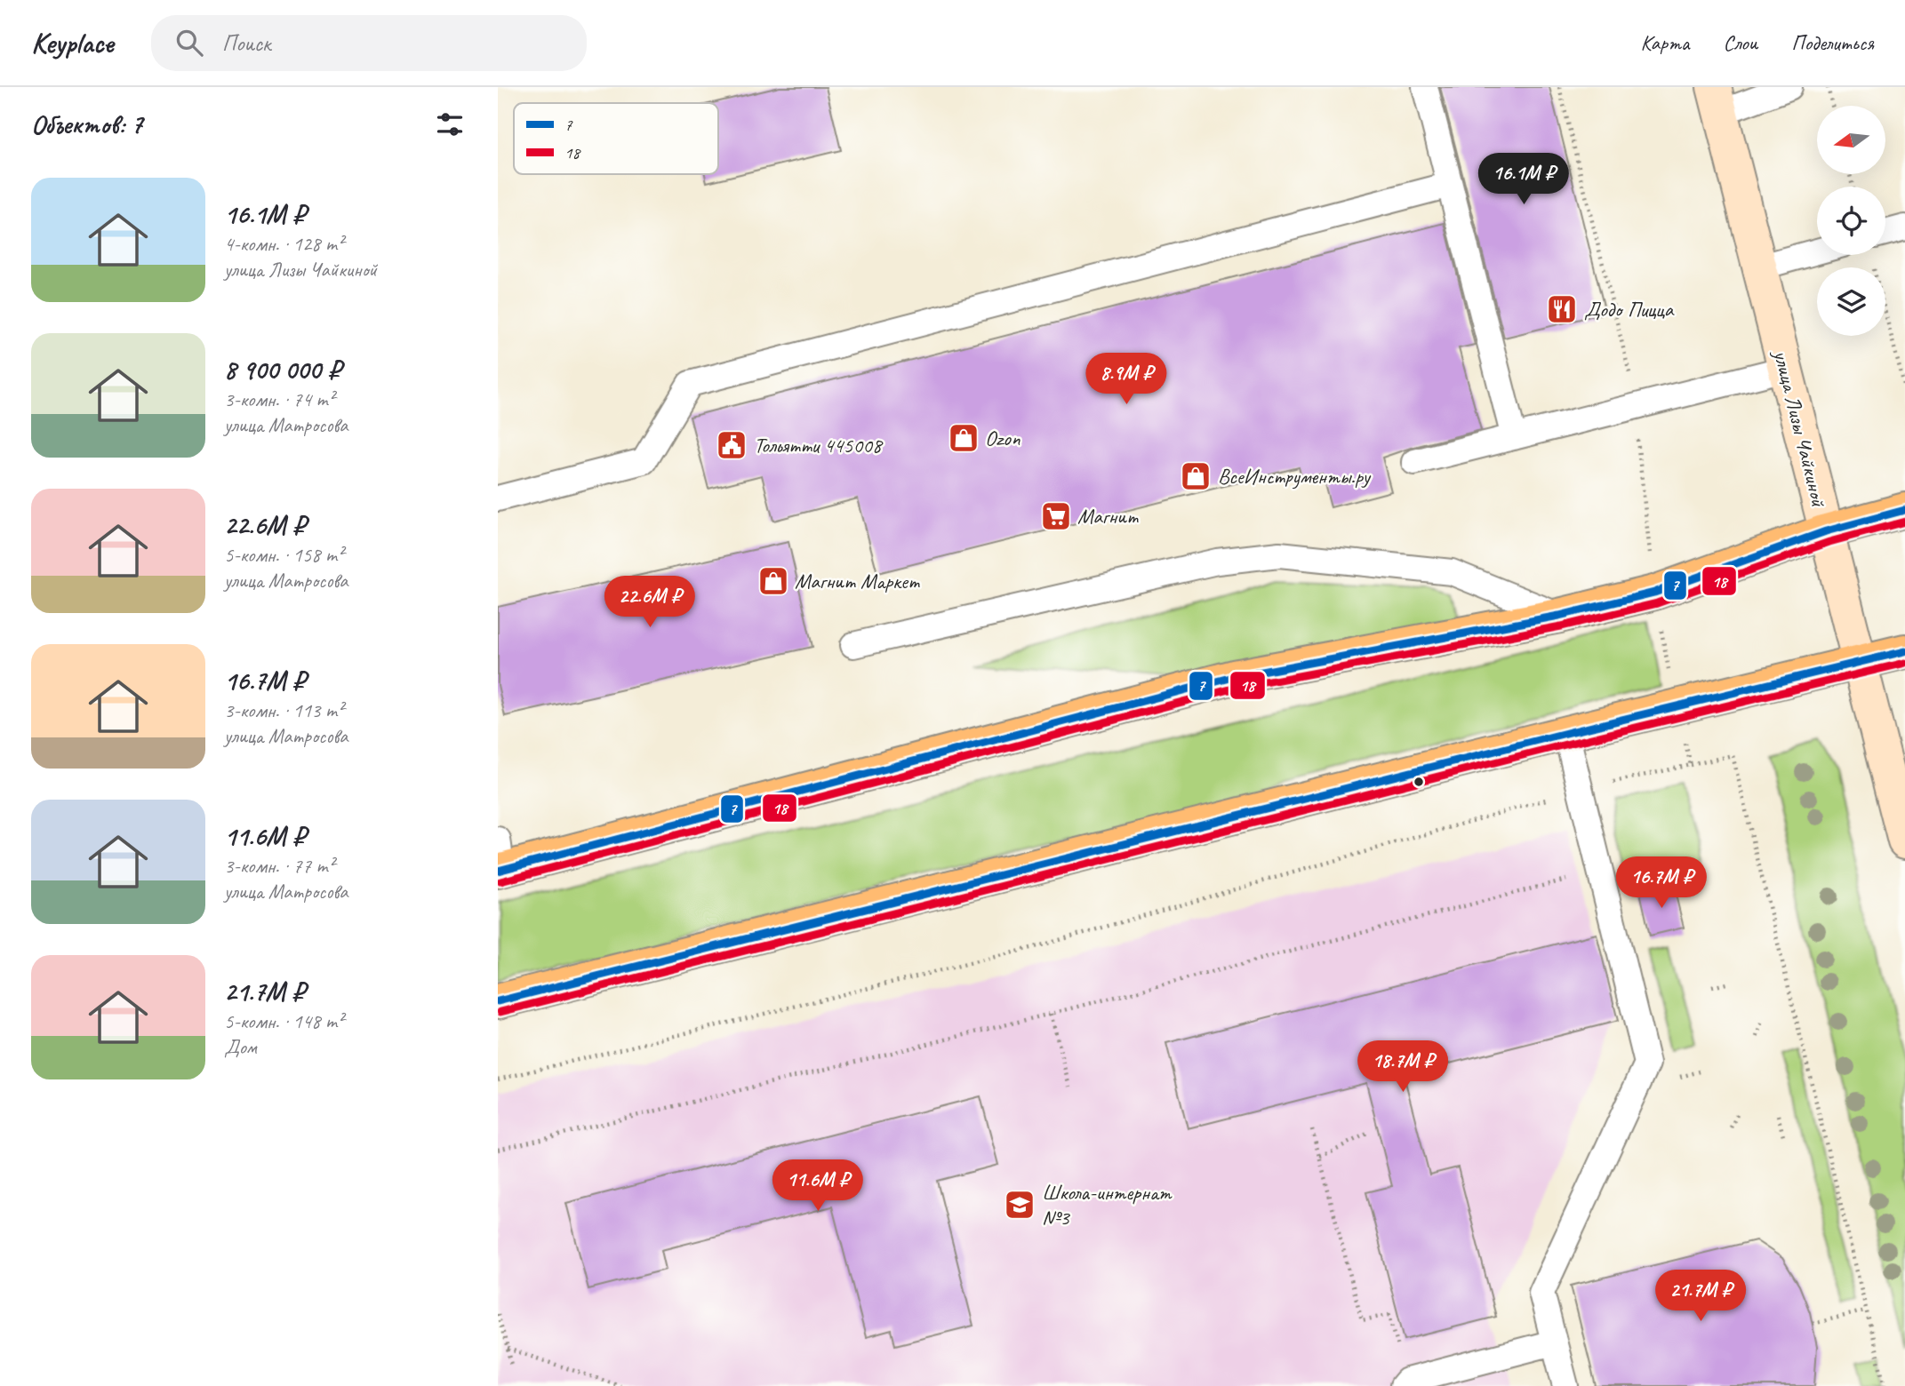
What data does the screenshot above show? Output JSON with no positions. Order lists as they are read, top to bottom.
{
  "streets": {
    "main road": ["улица Лизы Чайкиной"]
  },
  "places": {
    "restaurant": ["Додо Пицца"],
    "shop": ["Ozon", "ВсеИнструменты.ру", "Магнит Маркет"],
    "public building": ["Тольятти 445008"],
    "supermarket": ["Магнит"],
    "school or university": ["Школа-интернат №3"]
  },
  "lines": ["transit line 7", "transit line 18"],
  "legend": ["7", "18"],
  "north": "left",
  "page": {
    "header": "Keyplace",
    "search": "Поиск",
    "nav": ["Карта", "Слои", "Поделиться"],
    "heading": "Объектов: 7",
    "price": [
      "16.1M ₽",
      "8.9M ₽",
      "22.6M ₽",
      "16.7M ₽",
      "18.7M ₽",
      "11.6M ₽",
      "21.7M ₽"
    ],
    "list": [
      {
        "name": "16.1M ₽",
        "note": "4-комн. · 128 m² · улица Лизы Чайкиной"
      },
      {
        "name": "8 900 000 ₽",
        "note": "3-комн. · 74 m² · улица Матросова"
      },
      {
        "name": "22.6M ₽",
        "note": "5-комн. · 158 m² · улица Матросова"
      },
      {
        "name": "16.7M ₽",
        "note": "3-комн. · 113 m² · улица Матросова"
      },
      {
        "name": "11.6M ₽",
        "note": "3-комн. · 77 m² · улица Матросова"
      },
      {
        "name": "21.7M ₽",
        "note": "5-комн. · 148 m² · Дом"
      }
    ]
  }
}
